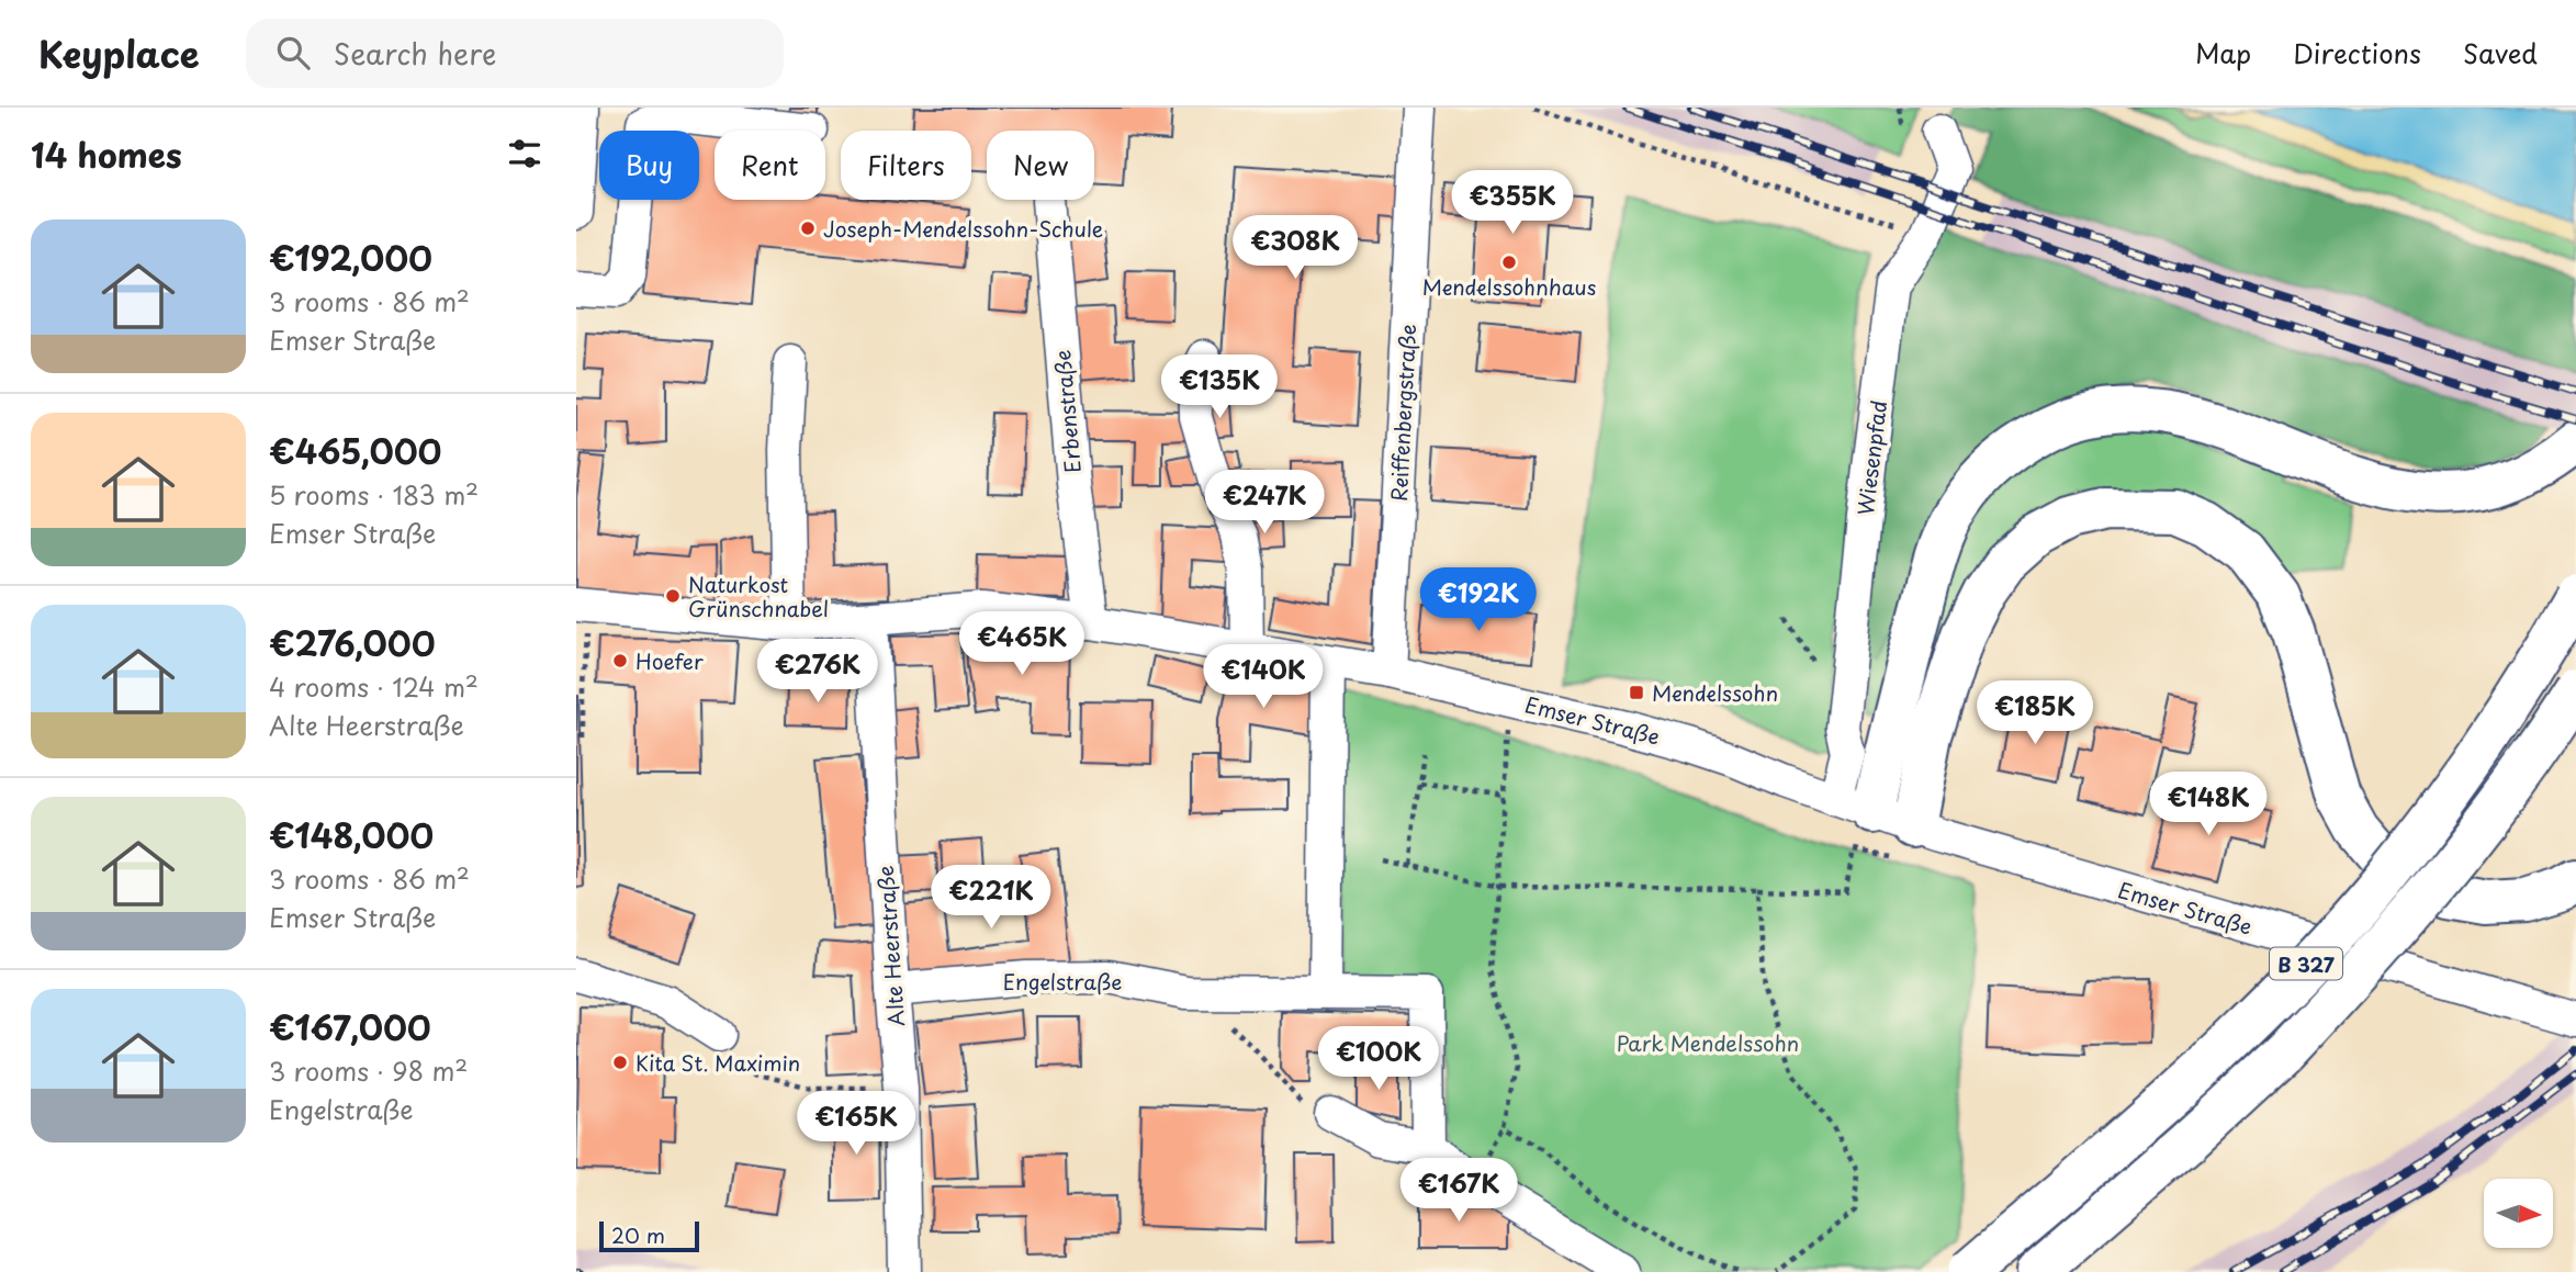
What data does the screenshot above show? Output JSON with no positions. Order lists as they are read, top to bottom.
{
  "streets": {
    "highway": ["B 327"],
    "street": [
      "Erbenstraße",
      "Reiffenbergstraße",
      "Wiesenpfad",
      "Emser Straße",
      "Alte Heerstraße",
      "Engelstraße"
    ]
  },
  "crossings": [
    ["Erbenstraße", "Emser Straße"],
    ["Reiffenbergstraße", "Emser Straße"],
    ["Wiesenpfad", "Emser Straße"],
    ["Emser Straße", "Alte Heerstraße"],
    ["Alte Heerstraße", "Engelstraße"]
  ],
  "parks": ["Park Mendelssohn"],
  "places": {
    "other": [
      "Joseph-Mendelssohn-Schule",
      "Mendelssohnhaus",
      "Naturkost Grünschnabel",
      "Hoefer",
      "Kita St. Maximin"
    ],
    "transit": ["Mendelssohn"]
  },
  "scale_bar": "20 m",
  "north": "right",
  "page": {
    "header": "Keyplace",
    "search": "Search here",
    "nav": ["Map", "Directions", "Saved"],
    "heading": "14 homes",
    "chip": [
      "Buy",
      "Rent",
      "Filters",
      "New"
    ],
    "price": [
      "€355K",
      "€308K",
      "€135K",
      "€247K",
      "€192K",
      "€465K",
      "€276K",
      "€140K",
      "€185K",
      "€148K",
      "€221K",
      "€100K",
      "€165K",
      "€167K"
    ],
    "list": [
      {
        "name": "€192,000",
        "note": "3 rooms · 86 m² · Emser Straße"
      },
      {
        "name": "€465,000",
        "note": "5 rooms · 183 m² · Emser Straße"
      },
      {
        "name": "€276,000",
        "note": "4 rooms · 124 m² · Alte Heerstraße"
      },
      {
        "name": "€148,000",
        "note": "3 rooms · 86 m² · Emser Straße"
      },
      {
        "name": "€167,000",
        "note": "3 rooms · 98 m² · Engelstraße"
      }
    ],
    "scale": "20 m"
  }
}
